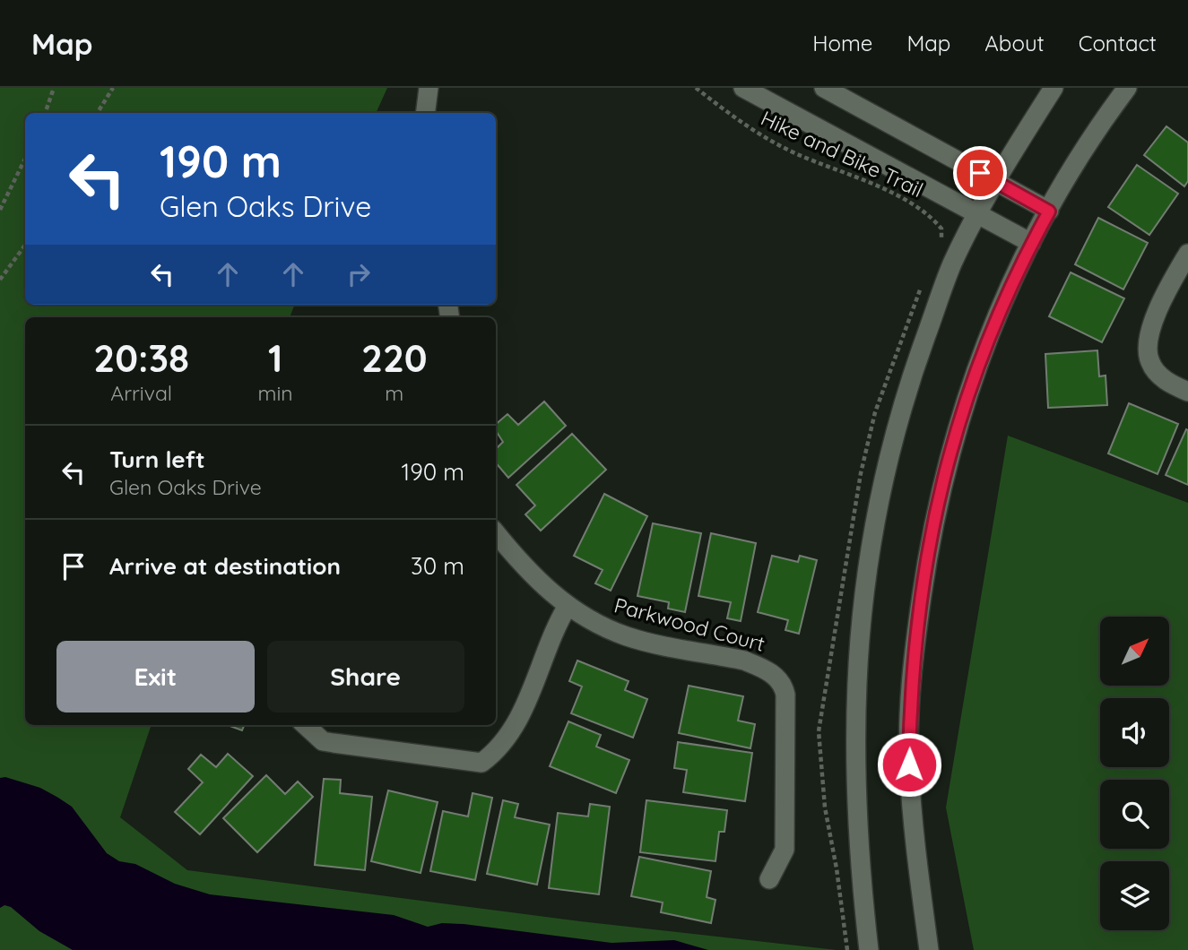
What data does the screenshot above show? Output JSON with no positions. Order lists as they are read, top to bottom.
{
  "streets": {
    "main road": ["Parkwood Court"],
    "path": ["Hike and Bike Trail"]
  },
  "north": "top right",
  "page": {
    "header": "Map",
    "nav": [
      "Home",
      "Map",
      "About",
      "Contact"
    ],
    "turn": ["190 m", "Glen Oaks Drive"],
    "eta": [
      "20:38",
      "Arrival",
      "1",
      "min",
      "220",
      "m"
    ],
    "list": [
      {
        "name": "Turn left",
        "note": "Glen Oaks Drive",
        "value": "190 m"
      },
      {
        "name": "Arrive at destination",
        "value": "30 m"
      }
    ],
    "buttons": ["Exit", "Share"]
  }
}
